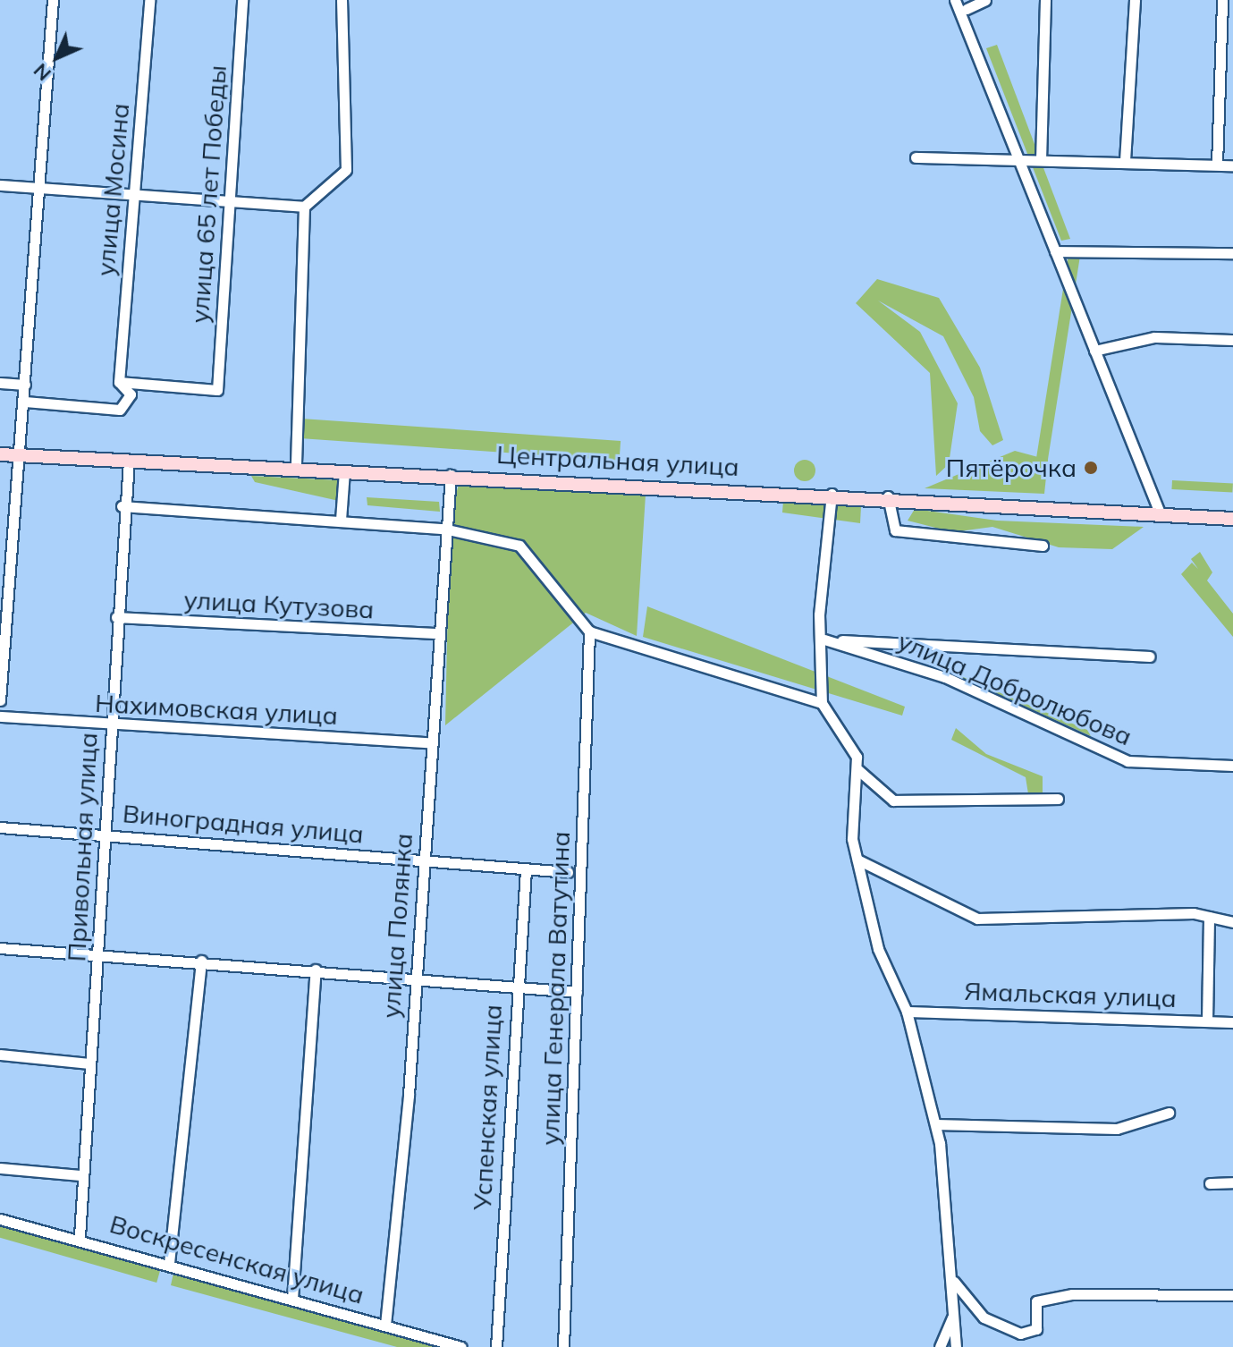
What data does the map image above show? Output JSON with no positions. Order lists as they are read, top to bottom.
{
  "streets": {
    "main road": ["Центральная улица"],
    "street": [
      "улица Мосина",
      "улица 65 лет Победы",
      "улица Кутузова",
      "улица Добролюбова",
      "Нахимовская улица",
      "Виноградная улица",
      "Привольная улица",
      "улица Полянка",
      "улица Генерала Ватутина",
      "Ямальская улица",
      "Успенская улица",
      "Воскресенская улица"
    ]
  },
  "crossings": [
    ["улица Мосина", "улица 65 лет Победы"],
    ["Центральная улица", "Привольная улица"],
    ["Центральная улица", "улица Полянка"],
    ["улица Кутузова", "Привольная улица"],
    ["улица Кутузова", "улица Полянка"],
    ["Нахимовская улица", "Привольная улица"],
    ["Нахимовская улица", "улица Полянка"],
    ["Виноградная улица", "Привольная улица"],
    ["Виноградная улица", "улица Полянка"],
    ["Виноградная улица", "Успенская улица"],
    ["Привольная улица", "Воскресенская улица"],
    ["улица Полянка", "Воскресенская улица"]
  ],
  "places": ["Пятёрочка"],
  "north": "bottom left"
}
